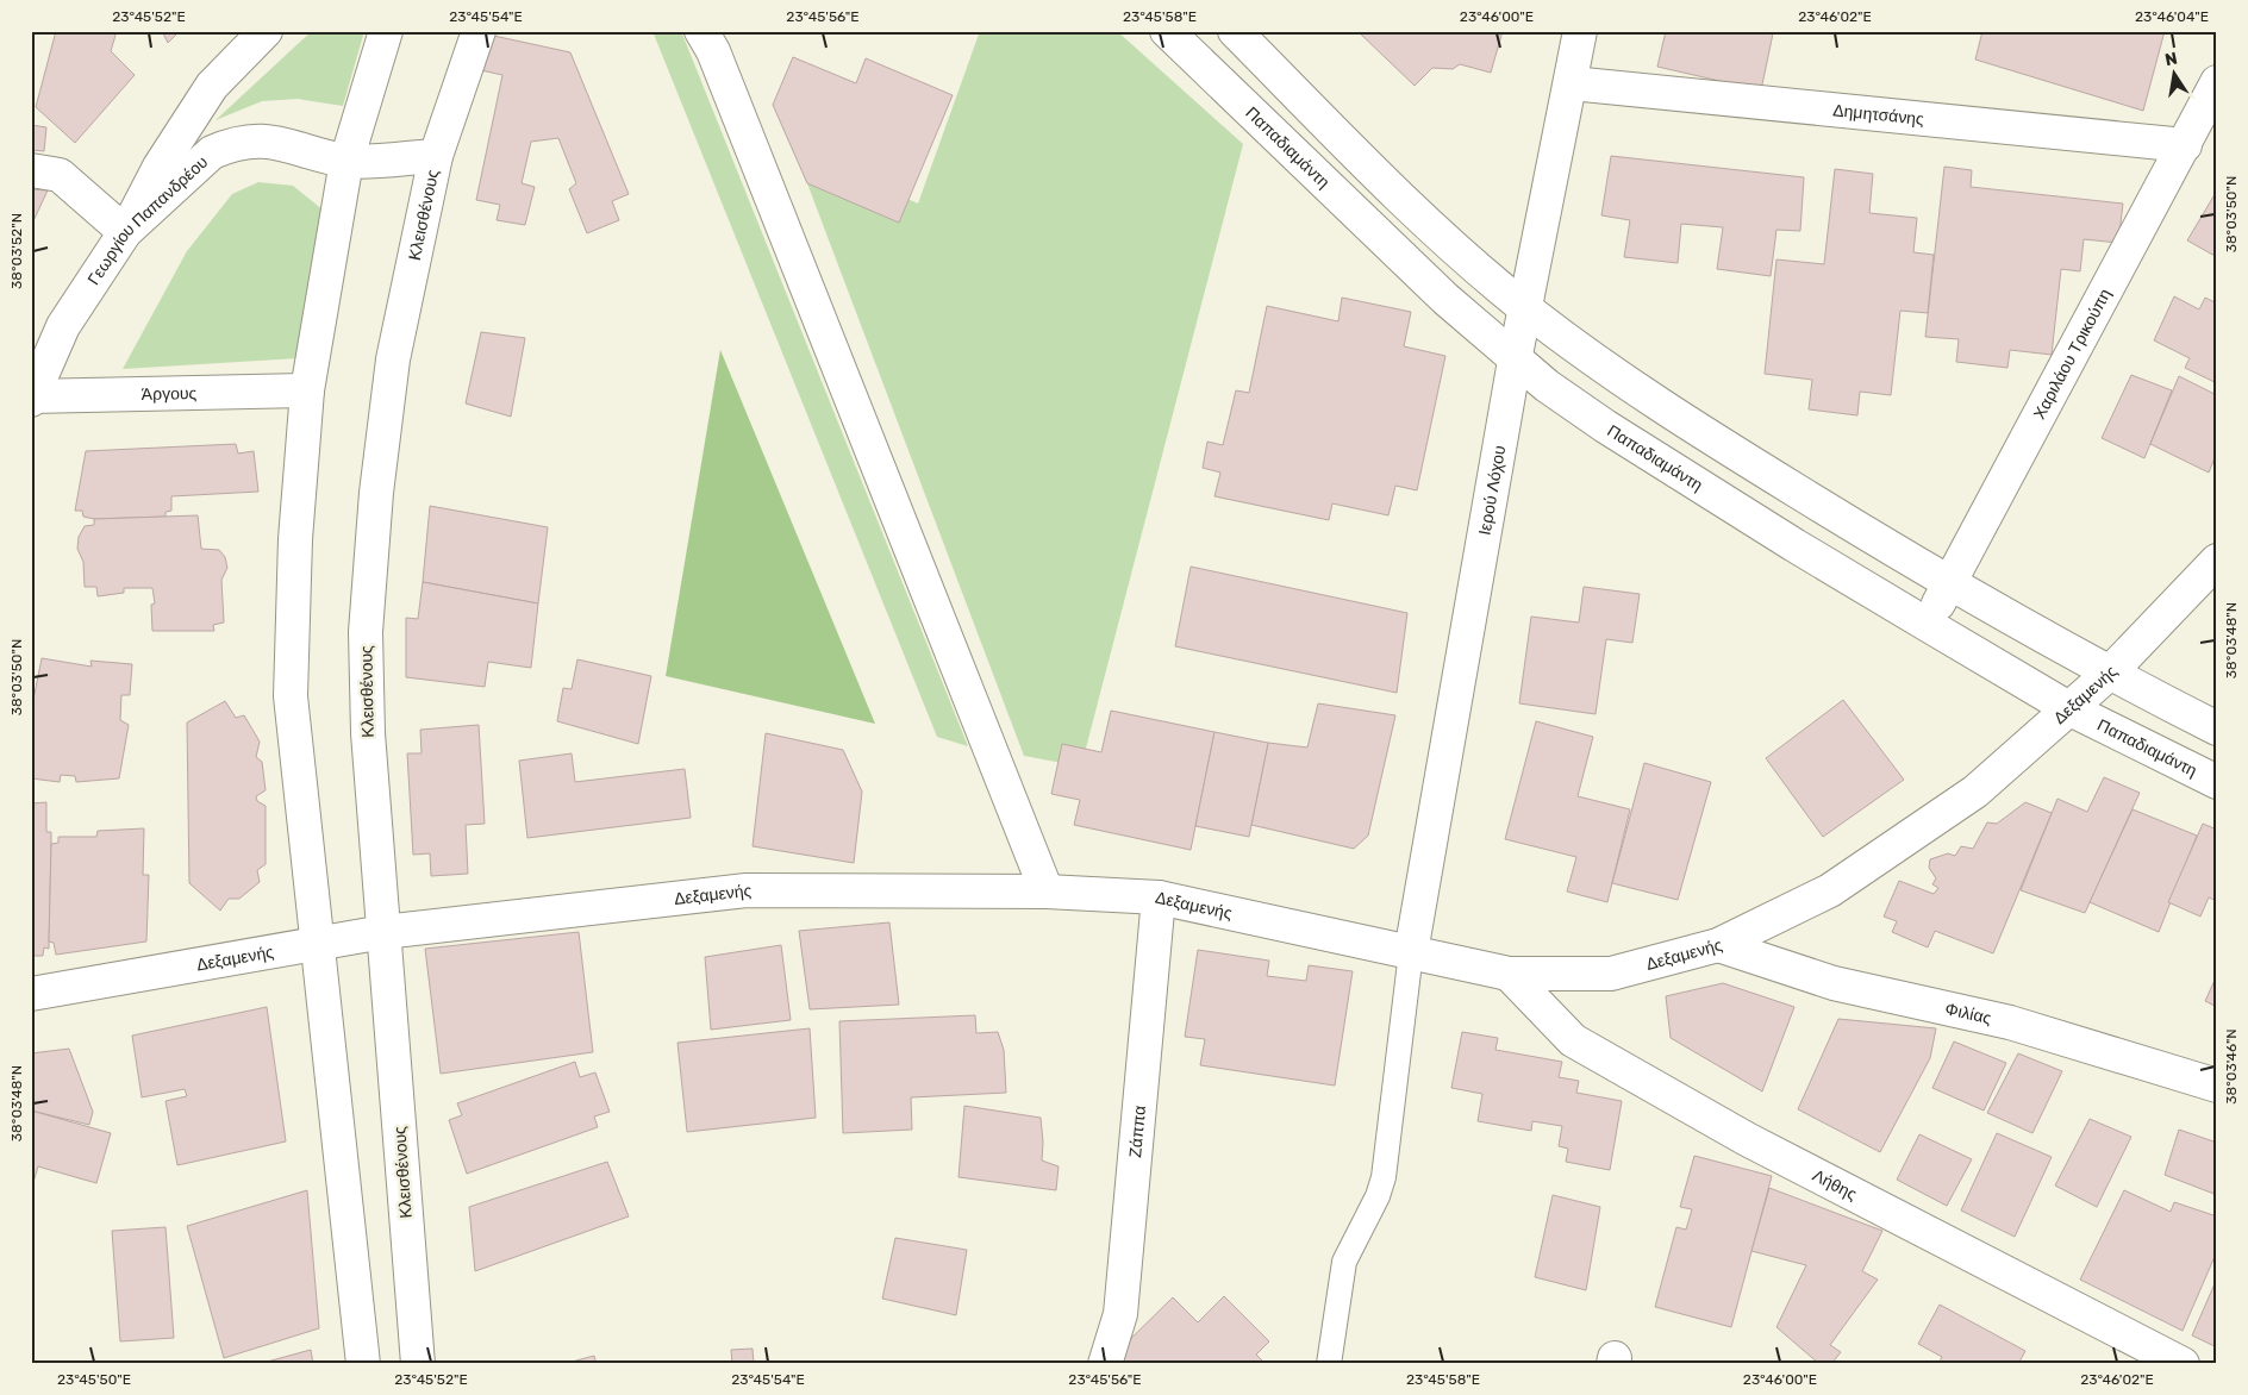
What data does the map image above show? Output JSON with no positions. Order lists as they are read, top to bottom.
{
  "streets": {
    "street": [
      "Δημητσάνης",
      "Παπαδιαμάντη",
      "Κλεισθένους",
      "Γεωργίου Παπανδρέου",
      "Χαριλάου Τρικούπη",
      "Άργους",
      "Ιερού Λόχου",
      "Δεξαμενής",
      "Φιλίας",
      "Ζάππα",
      "Λήθης"
    ]
  },
  "crossings": [
    ["Δημητσάνης", "Χαριλάου Τρικούπη"],
    ["Δημητσάνης", "Ιερού Λόχου"],
    ["Παπαδιαμάντη", "Χαριλάου Τρικούπη"],
    ["Παπαδιαμάντη", "Ιερού Λόχου"],
    ["Παπαδιαμάντη", "Δεξαμενής"],
    ["Κλεισθένους", "Γεωργίου Παπανδρέου"],
    ["Κλεισθένους", "Δεξαμενής"],
    ["Γεωργίου Παπανδρέου", "Άργους"],
    ["Ιερού Λόχου", "Δεξαμενής"],
    ["Δεξαμενής", "Φιλίας"],
    ["Δεξαμενής", "Ζάππα"],
    ["Δεξαμενής", "Λήθης"]
  ],
  "north": "top",
  "coordinates": [
    "23°45'52\"E",
    "23°45'54\"E",
    "23°45'56\"E",
    "23°45'58\"E",
    "23°46'00\"E",
    "23°46'02\"E",
    "23°46'04\"E",
    "38°03'50\"N",
    "38°03'52\"N",
    "38°03'48\"N",
    "38°03'46\"N",
    "23°45'50\"E"
  ]
}
